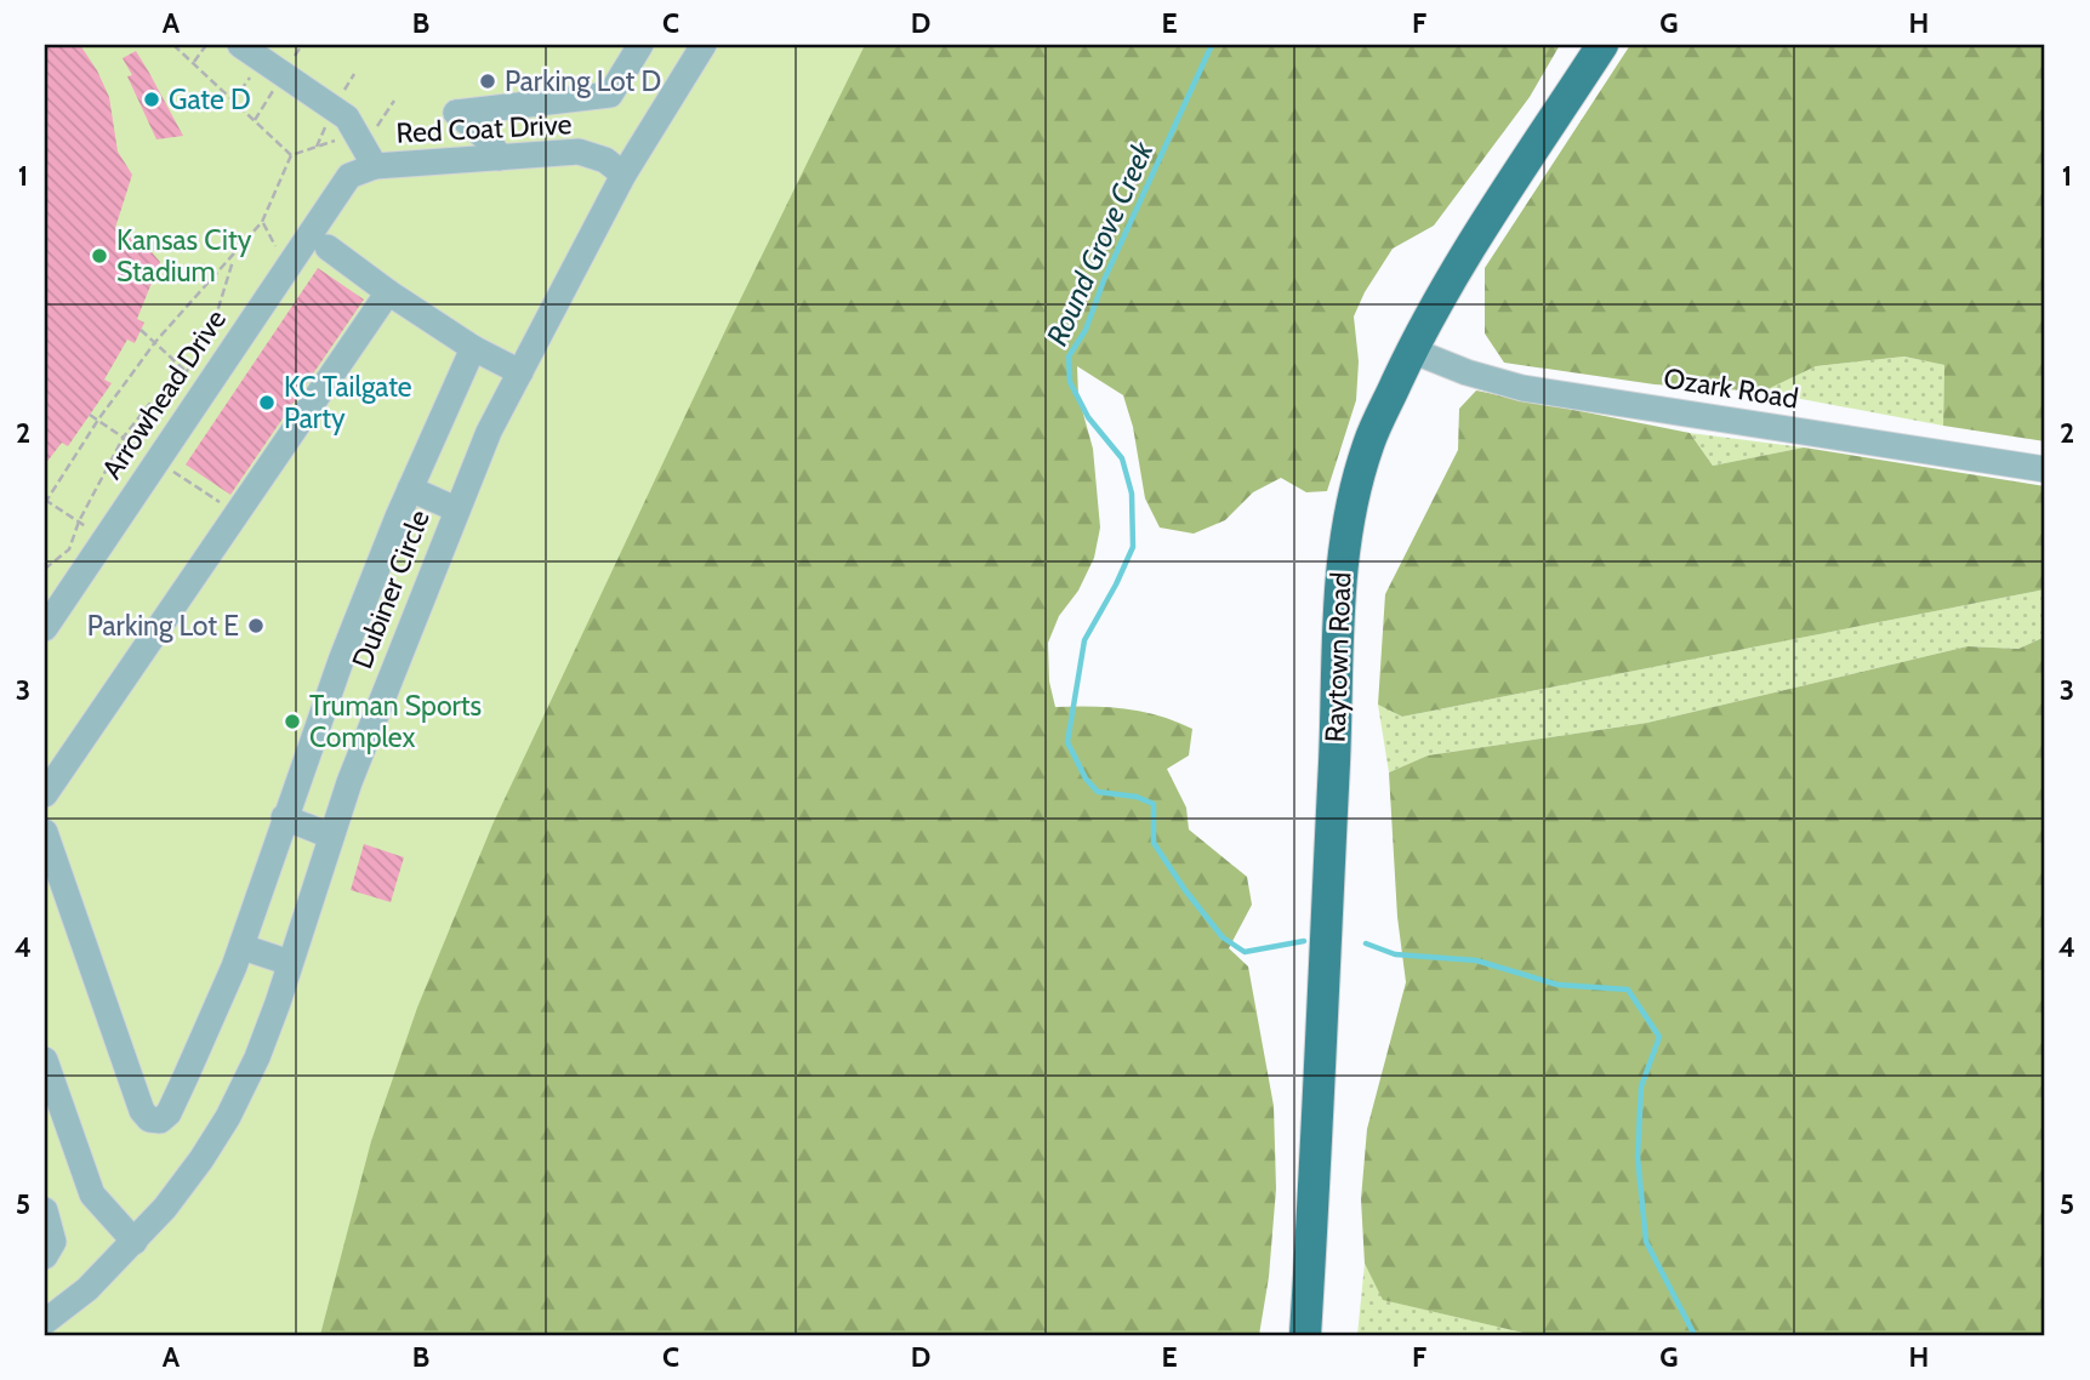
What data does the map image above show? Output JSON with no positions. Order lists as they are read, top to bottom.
{
  "streets": {
    "main road": ["Raytown Road"],
    "street": [
      "Red Coat Drive",
      "Ozark Road",
      "Arrowhead Drive",
      "Dubiner Circle"
    ]
  },
  "crossings": [
    ["Red Coat Drive", "Arrowhead Drive"],
    ["Red Coat Drive", "Dubiner Circle"],
    ["Ozark Road", "Raytown Road"]
  ],
  "water": ["Round Grove Creek"],
  "places": [
    "Parking Lot D",
    "Gate D",
    "Kansas City Stadium",
    "KC Tailgate Party",
    "Parking Lot E",
    "Truman Sports Complex"
  ],
  "grid": {
    "columns": [
      "A",
      "B",
      "C",
      "D",
      "E",
      "F",
      "G",
      "H"
    ],
    "rows": [
      "1",
      "2",
      "3",
      "4",
      "5"
    ]
  }
}
